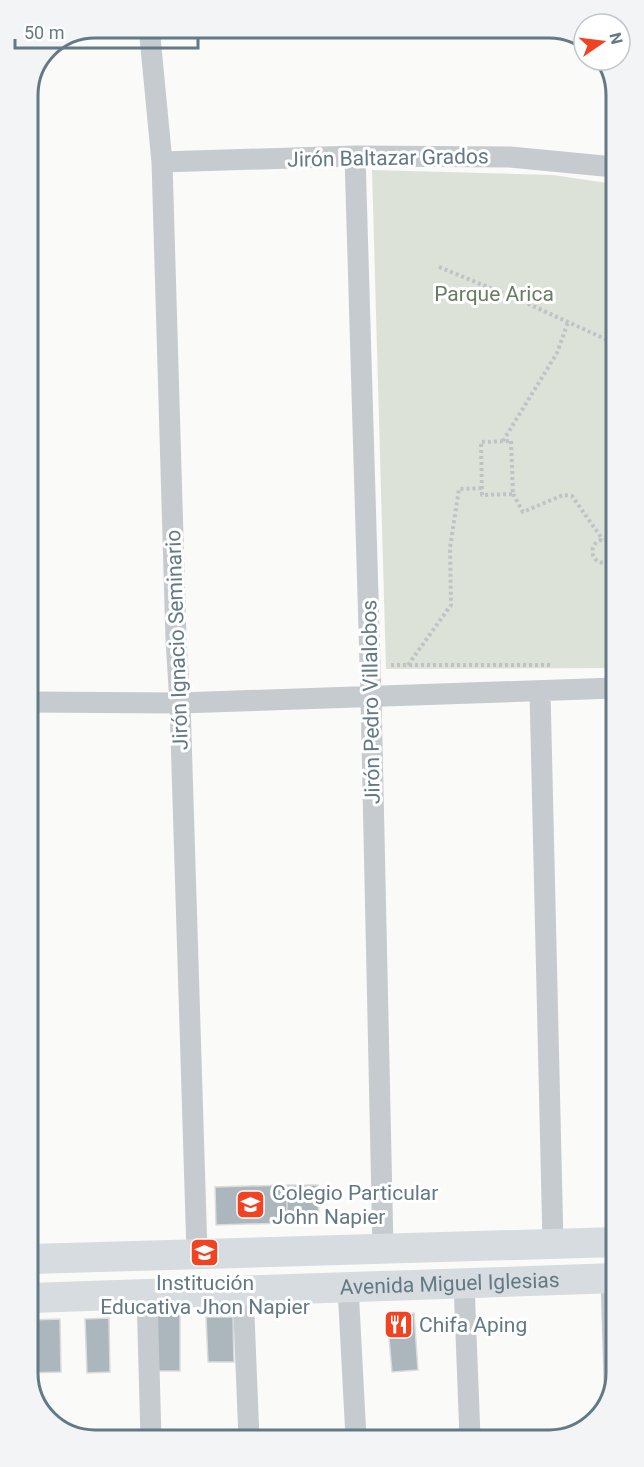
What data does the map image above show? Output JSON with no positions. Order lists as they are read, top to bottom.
{
  "streets": {
    "main road": ["Avenida Miguel Iglesias"],
    "street": ["Jirón Baltazar Grados", "Jirón Ignacio Seminario", "Jirón Pedro Villalobos"]
  },
  "crossings": [
    ["Jirón Baltazar Grados", "Jirón Ignacio Seminario"],
    ["Jirón Baltazar Grados", "Jirón Pedro Villalobos"],
    ["Jirón Ignacio Seminario", "Avenida Miguel Iglesias"],
    ["Jirón Pedro Villalobos", "Avenida Miguel Iglesias"]
  ],
  "parks": ["Parque Arica"],
  "places": {
    "school or university": ["Colegio Particular John Napier", "Institución Educativa Jhon Napier"],
    "restaurant": ["Chifa Aping"]
  },
  "scale_bar": "50 m",
  "north": "right"
}
